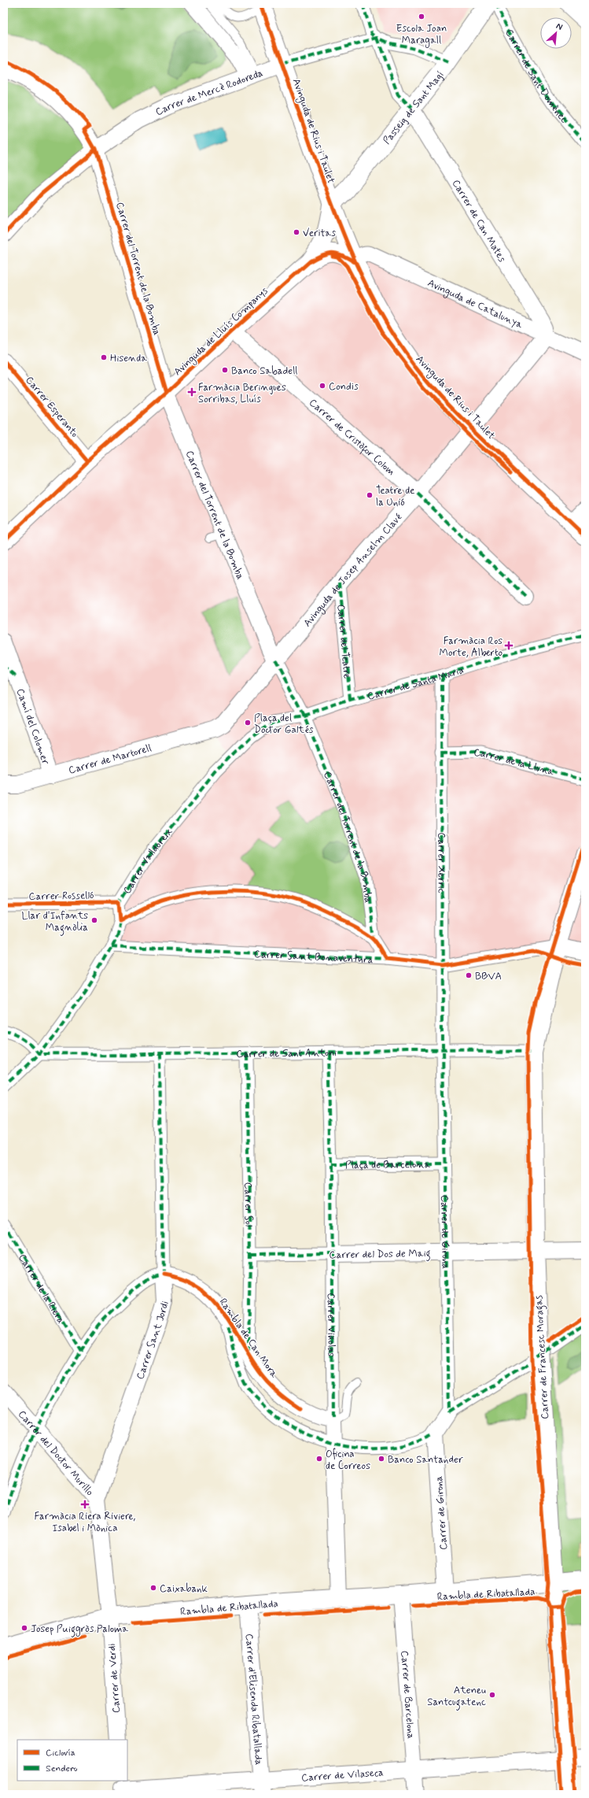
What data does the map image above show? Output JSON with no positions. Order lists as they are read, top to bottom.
{
  "streets": {
    "street": [
      "Carrer de Sant Domènec",
      "Carrer de Mercè Rodoreda",
      "Passeig de Sant Magí",
      "Avinguda de Rius i Taulet",
      "Carrer de Can Mates",
      "Carrer del Torrent de la Bomba",
      "Avinguda de Catalunya",
      "Avinguda de Lluís Companys",
      "Carrer Esperanto",
      "Carrer de Cristòfor Colom",
      "Avinguda de Josep Anselm Clavé",
      "Carrer del Teatre",
      "Carrer de Santa Maria",
      "Camí del Colomer",
      "Carrer de Martorell",
      "Carrer de la Lluna",
      "Carrer Valldoreix",
      "Carrer Xerric",
      "Carrer Rosselló",
      "Carrer Sant Bonaventura",
      "Carrer de Sant Antoni",
      "Plaça de Barcelona",
      "Carrer Sol",
      "Carrer de Girona",
      "Carrer del Dos de Maig",
      "Carrer de la Riera",
      "Carrer Viñolas",
      "Rambla de Can Mora",
      "Carrer Sant Jordi",
      "Carrer de Francesc Moragas",
      "Carrer del Doctor Murillo",
      "Rambla de Ribatallada",
      "Carrer de Verdi",
      "Carrer de Barcelona",
      "Carrer d'Elisenda Ribatallada",
      "Carrer de Vilaseca"
    ]
  },
  "crossings": [
    ["Carrer de Mercè Rodoreda", "Avinguda de Rius i Taulet"],
    ["Carrer de Mercè Rodoreda", "Carrer del Torrent de la Bomba"],
    ["Passeig de Sant Magí", "Avinguda de Rius i Taulet"],
    ["Passeig de Sant Magí", "Carrer de Can Mates"],
    ["Passeig de Sant Magí", "Avinguda de Lluís Companys"],
    ["Avinguda de Rius i Taulet", "Avinguda de Catalunya"],
    ["Avinguda de Rius i Taulet", "Avinguda de Lluís Companys"],
    ["Avinguda de Rius i Taulet", "Avinguda de Josep Anselm Clavé"],
    ["Carrer de Can Mates", "Avinguda de Catalunya"],
    ["Carrer de Can Mates", "Avinguda de Josep Anselm Clavé"],
    ["Carrer del Torrent de la Bomba", "Avinguda de Lluís Companys"],
    ["Carrer del Torrent de la Bomba", "Avinguda de Josep Anselm Clavé"],
    ["Carrer del Torrent de la Bomba", "Carrer de Santa Maria"],
    ["Carrer del Torrent de la Bomba", "Carrer Sant Bonaventura"],
    ["Avinguda de Catalunya", "Avinguda de Josep Anselm Clavé"],
    ["Avinguda de Lluís Companys", "Carrer Esperanto"],
    ["Avinguda de Lluís Companys", "Carrer de Cristòfor Colom"],
    ["Carrer de Cristòfor Colom", "Avinguda de Josep Anselm Clavé"],
    ["Avinguda de Josep Anselm Clavé", "Carrer del Teatre"],
    ["Avinguda de Josep Anselm Clavé", "Carrer de Martorell"],
    ["Carrer del Teatre", "Carrer de Santa Maria"],
    ["Carrer de Santa Maria", "Carrer Valldoreix"],
    ["Carrer de Santa Maria", "Carrer Xerric"],
    ["Camí del Colomer", "Carrer de Martorell"],
    ["Carrer de la Lluna", "Carrer Xerric"],
    ["Carrer Valldoreix", "Carrer Rosselló"],
    ["Carrer Valldoreix", "Carrer Sant Bonaventura"],
    ["Carrer Valldoreix", "Carrer de Sant Antoni"],
    ["Carrer Xerric", "Carrer Sant Bonaventura"],
    ["Carrer Xerric", "Carrer de Sant Antoni"],
    ["Carrer Xerric", "Carrer de Girona"],
    ["Carrer Sant Bonaventura", "Carrer de Francesc Moragas"],
    ["Carrer de Sant Antoni", "Carrer Sol"],
    ["Carrer de Sant Antoni", "Carrer de Girona"],
    ["Carrer de Sant Antoni", "Carrer Viñolas"],
    ["Carrer de Sant Antoni", "Carrer Sant Jordi"],
    ["Carrer de Sant Antoni", "Carrer de Francesc Moragas"],
    ["Plaça de Barcelona", "Carrer de Girona"],
    ["Plaça de Barcelona", "Carrer Viñolas"],
    ["Carrer Sol", "Carrer del Dos de Maig"],
    ["Carrer Sol", "Rambla de Can Mora"],
    ["Carrer de Girona", "Carrer del Dos de Maig"],
    ["Carrer de Girona", "Rambla de Can Mora"],
    ["Carrer de Girona", "Rambla de Ribatallada"],
    ["Carrer del Dos de Maig", "Carrer Viñolas"],
    ["Carrer del Dos de Maig", "Carrer de Francesc Moragas"],
    ["Carrer Viñolas", "Rambla de Can Mora"],
    ["Carrer Viñolas", "Rambla de Ribatallada"],
    ["Rambla de Can Mora", "Carrer Sant Jordi"],
    ["Carrer Sant Jordi", "Carrer del Doctor Murillo"],
    ["Carrer Sant Jordi", "Rambla de Ribatallada"],
    ["Carrer Sant Jordi", "Carrer de Verdi"],
    ["Carrer de Francesc Moragas", "Rambla de Ribatallada"],
    ["Carrer de Francesc Moragas", "Carrer de Vilaseca"],
    ["Rambla de Ribatallada", "Carrer de Verdi"],
    ["Rambla de Ribatallada", "Carrer de Barcelona"],
    ["Rambla de Ribatallada", "Carrer d'Elisenda Ribatallada"],
    ["Carrer de Barcelona", "Carrer de Vilaseca"],
    ["Carrer d'Elisenda Ribatallada", "Carrer de Vilaseca"]
  ],
  "places": {
    "other": [
      "Escola Joan Maragall",
      "Veritas",
      "Hisenda",
      "Banco Sabadell",
      "Condis",
      "Teatre de la Unió",
      "Plaça del Doctor Galtés",
      "Llar d'Infants Magnòlia",
      "BBVA",
      "Oficina de Correos",
      "Banco Santander",
      "Caixabank",
      "Josep Puiggròs Paloma",
      "Ateneu Santcugatenc"
    ],
    "health": ["Farmàcia Beringues Sorribas, Lluís", "Farmàcia Ros Morte, Alberto", "Farmàcia Riera Riviere, Isabel i Mònica"]
  },
  "legend": ["Ciclovía", "Sendero"],
  "north": "top right"
}
